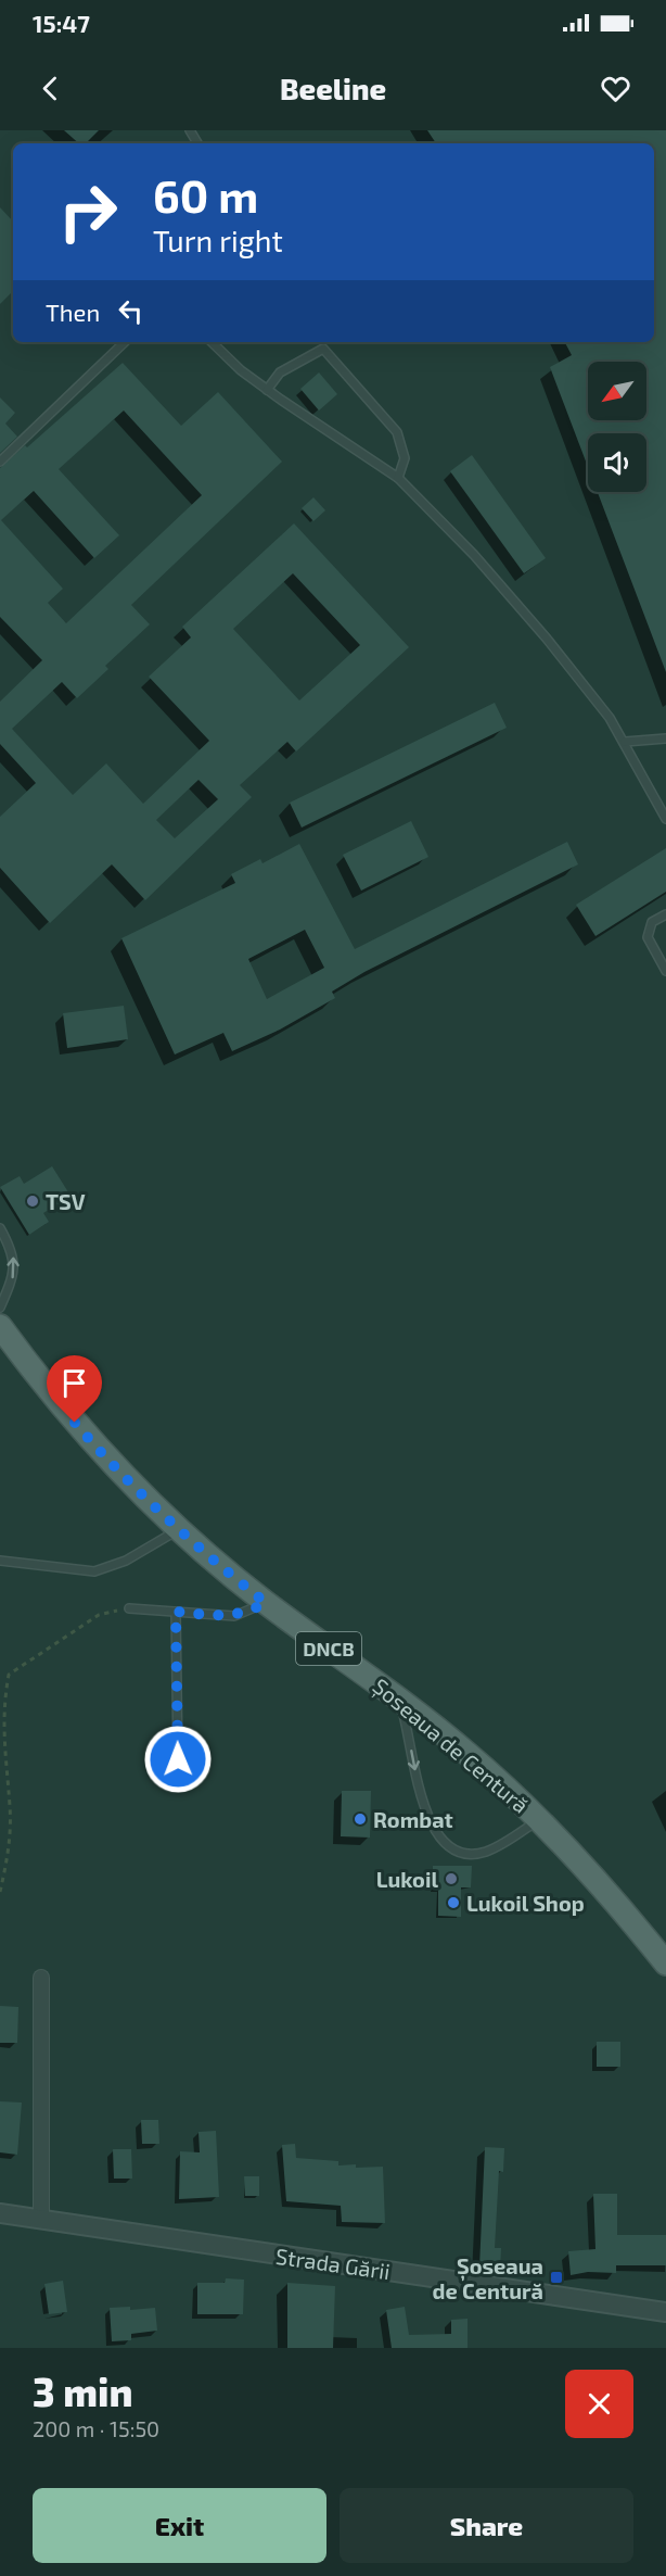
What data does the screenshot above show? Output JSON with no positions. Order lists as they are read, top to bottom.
{
  "streets": {
    "main road": ["DNCB", "Șoseaua de Centură"],
    "street": ["Strada Gării"]
  },
  "places": {
    "other": [
      "TSV",
      "Rombat",
      "Lukoil",
      "Lukoil Shop"
    ],
    "transit": ["Șoseaua de Centură"]
  },
  "north": "bottom left",
  "page": {
    "status": "15:47",
    "header": "Beeline",
    "turn": ["60 m", "Turn right"],
    "then": "Then",
    "heading": ["3 min", "200 m · 15:50"],
    "buttons": ["Exit", "Share"]
  }
}
